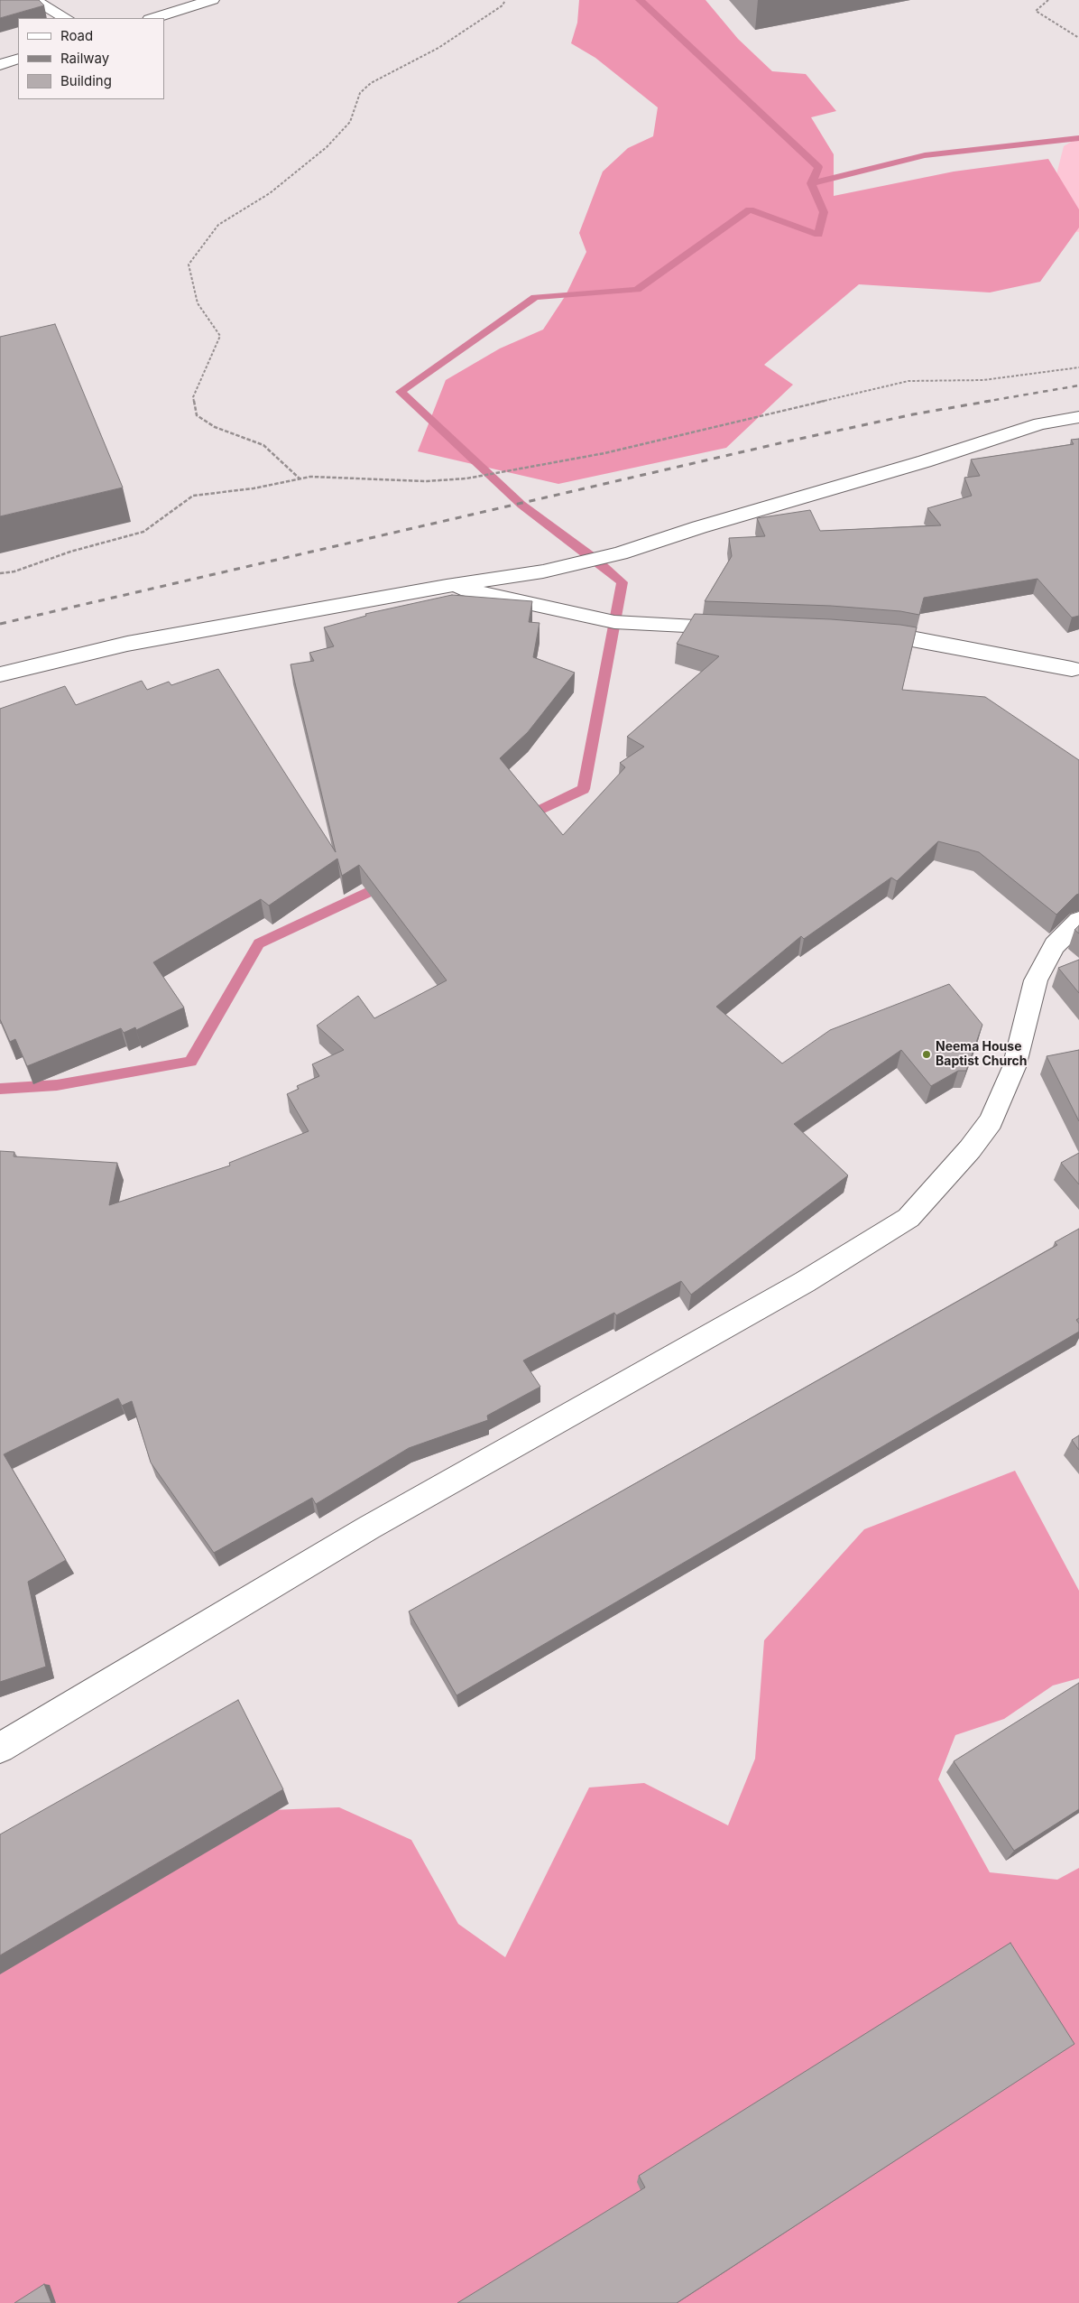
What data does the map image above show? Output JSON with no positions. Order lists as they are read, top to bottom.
{
  "places": ["Neema House Baptist Church"],
  "legend": ["Road", "Railway", "Building"]
}
